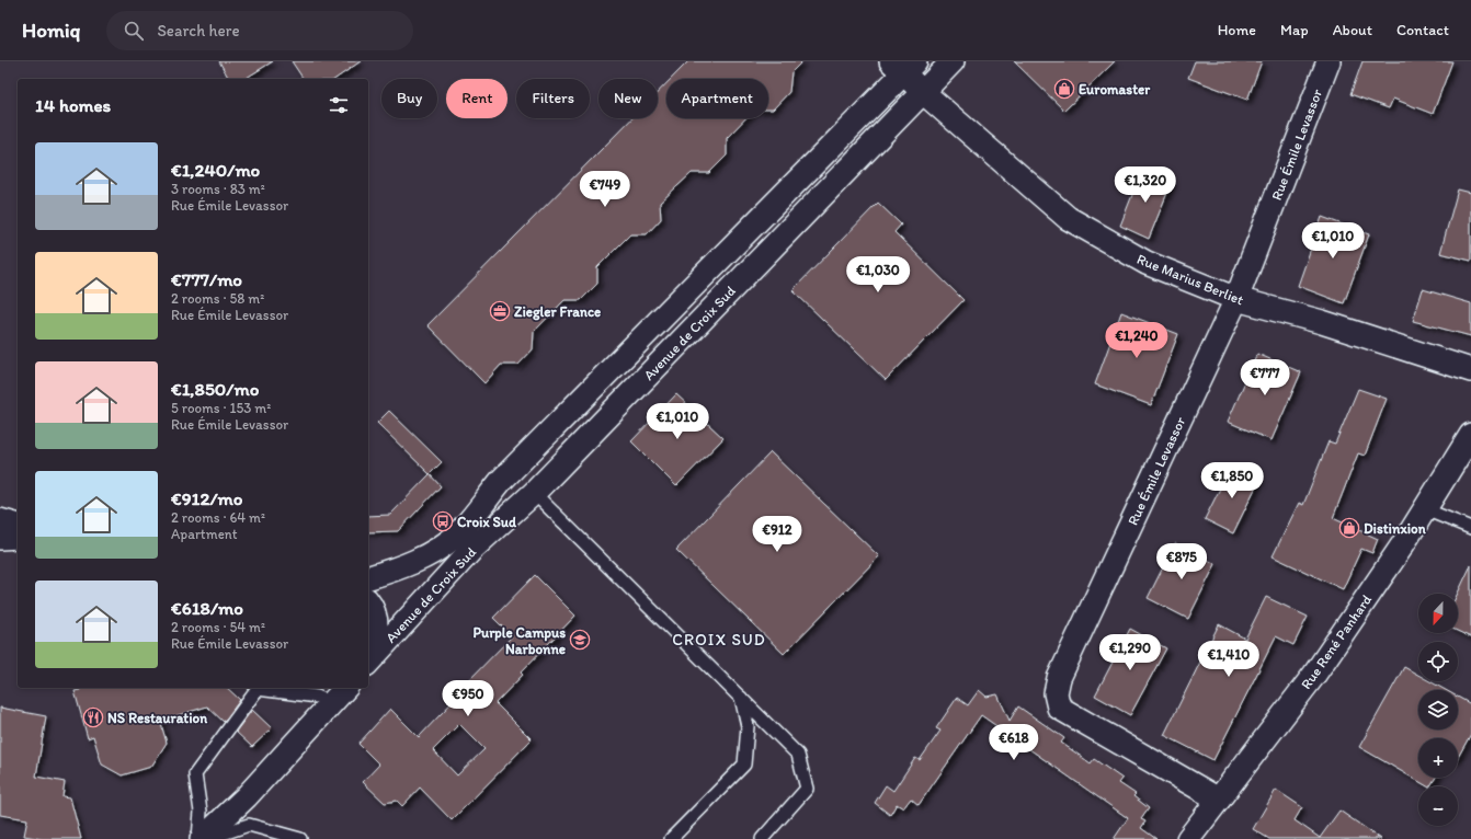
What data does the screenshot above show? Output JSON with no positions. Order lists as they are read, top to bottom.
{
  "streets": {
    "street": [
      "Rue Émile Levassor",
      "Rue Marius Berliet",
      "Avenue de Croix Sud",
      "Rue René Panhard"
    ]
  },
  "crossings": [
    ["Rue Émile Levassor", "Rue Marius Berliet"],
    ["Rue Émile Levassor", "Rue René Panhard"],
    ["Rue Marius Berliet", "Avenue de Croix Sud"]
  ],
  "districts": ["CROIX SUD"],
  "places": {
    "shop": ["Euromaster", "Distinxion"],
    "office": ["Ziegler France"],
    "bus stop": ["Croix Sud"],
    "school or university": ["Purple Campus Narbonne"],
    "restaurant": ["NS Restauration"]
  },
  "north": "bottom",
  "page": {
    "header": "Homiq",
    "search": "Search here",
    "nav": [
      "Home",
      "Map",
      "About",
      "Contact"
    ],
    "chip": [
      "Buy",
      "Rent",
      "Filters",
      "New",
      "Apartment"
    ],
    "heading": "14 homes",
    "list": [
      {
        "name": "€1,240/mo",
        "note": "3 rooms · 83 m² · Rue Émile Levassor"
      },
      {
        "name": "€777/mo",
        "note": "2 rooms · 58 m² · Rue Émile Levassor"
      },
      {
        "name": "€1,850/mo",
        "note": "5 rooms · 153 m² · Rue Émile Levassor"
      },
      {
        "name": "€912/mo",
        "note": "2 rooms · 64 m² · Apartment"
      },
      {
        "name": "€618/mo",
        "note": "2 rooms · 54 m² · Rue Émile Levassor"
      }
    ],
    "price": [
      "€1,320",
      "€749",
      "€1,010",
      "€1,030",
      "€1,240",
      "€777",
      "€1,010",
      "€1,850",
      "€912",
      "€875",
      "€1,290",
      "€1,410",
      "€950",
      "€618"
    ],
    "map_buttons": ["+", "−"]
  }
}
